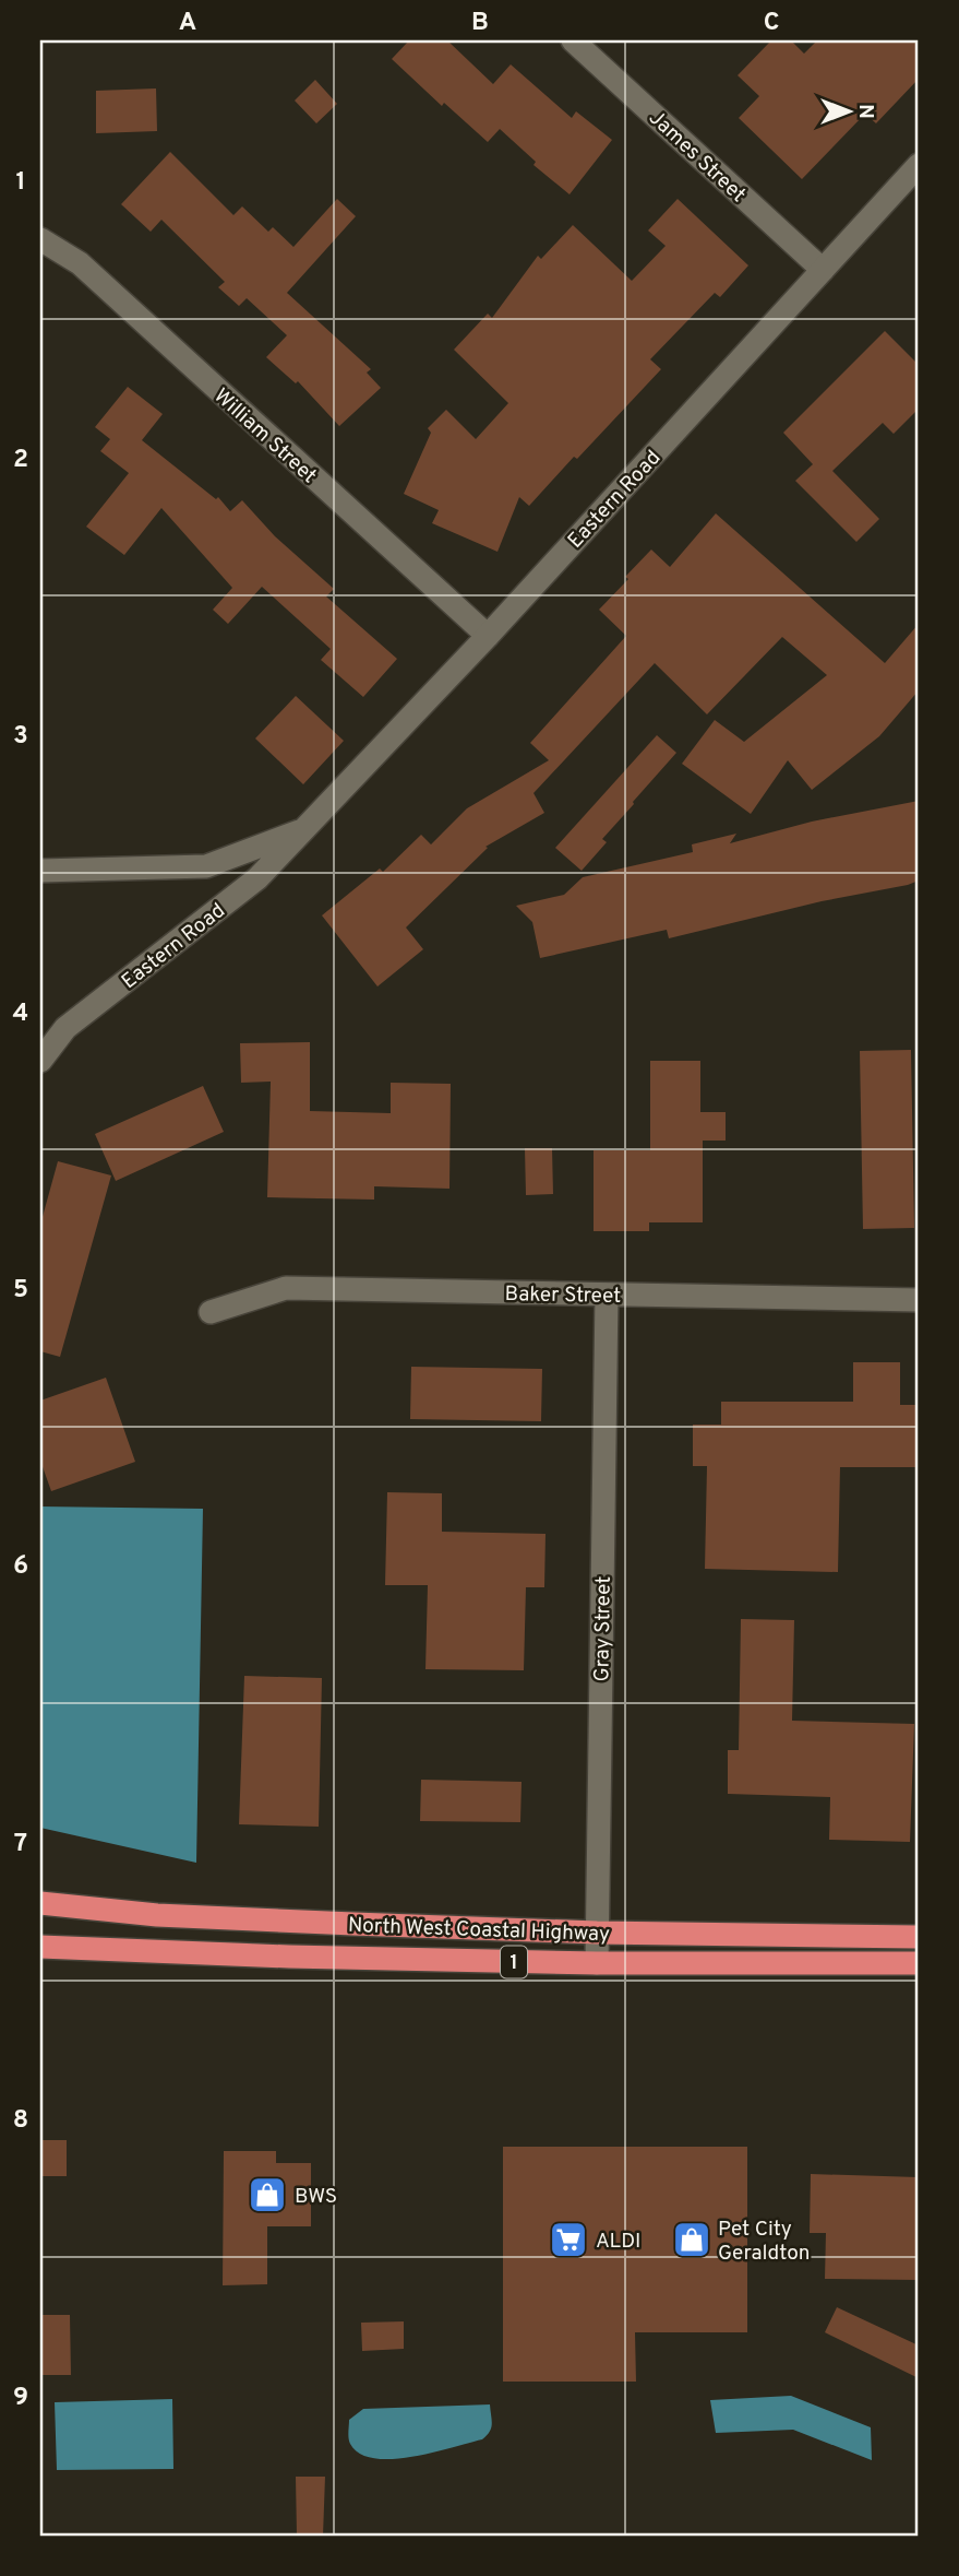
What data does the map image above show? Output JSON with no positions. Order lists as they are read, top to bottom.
{
  "streets": {
    "highway": ["North West Coastal Highway", "1"],
    "street": [
      "James Street",
      "William Street",
      "Eastern Road",
      "Baker Street",
      "Gray Street"
    ]
  },
  "crossings": [
    ["James Street", "Eastern Road"],
    ["William Street", "Eastern Road"],
    ["Baker Street", "Gray Street"],
    ["Gray Street", "North West Coastal Highway"]
  ],
  "places": {
    "shop": ["BWS", "Pet City Geraldton"],
    "supermarket": ["ALDI"]
  },
  "north": "right",
  "grid": {
    "columns": ["A", "B", "C"],
    "rows": [
      "1",
      "2",
      "3",
      "4",
      "5",
      "6",
      "7",
      "8",
      "9"
    ]
  }
}
